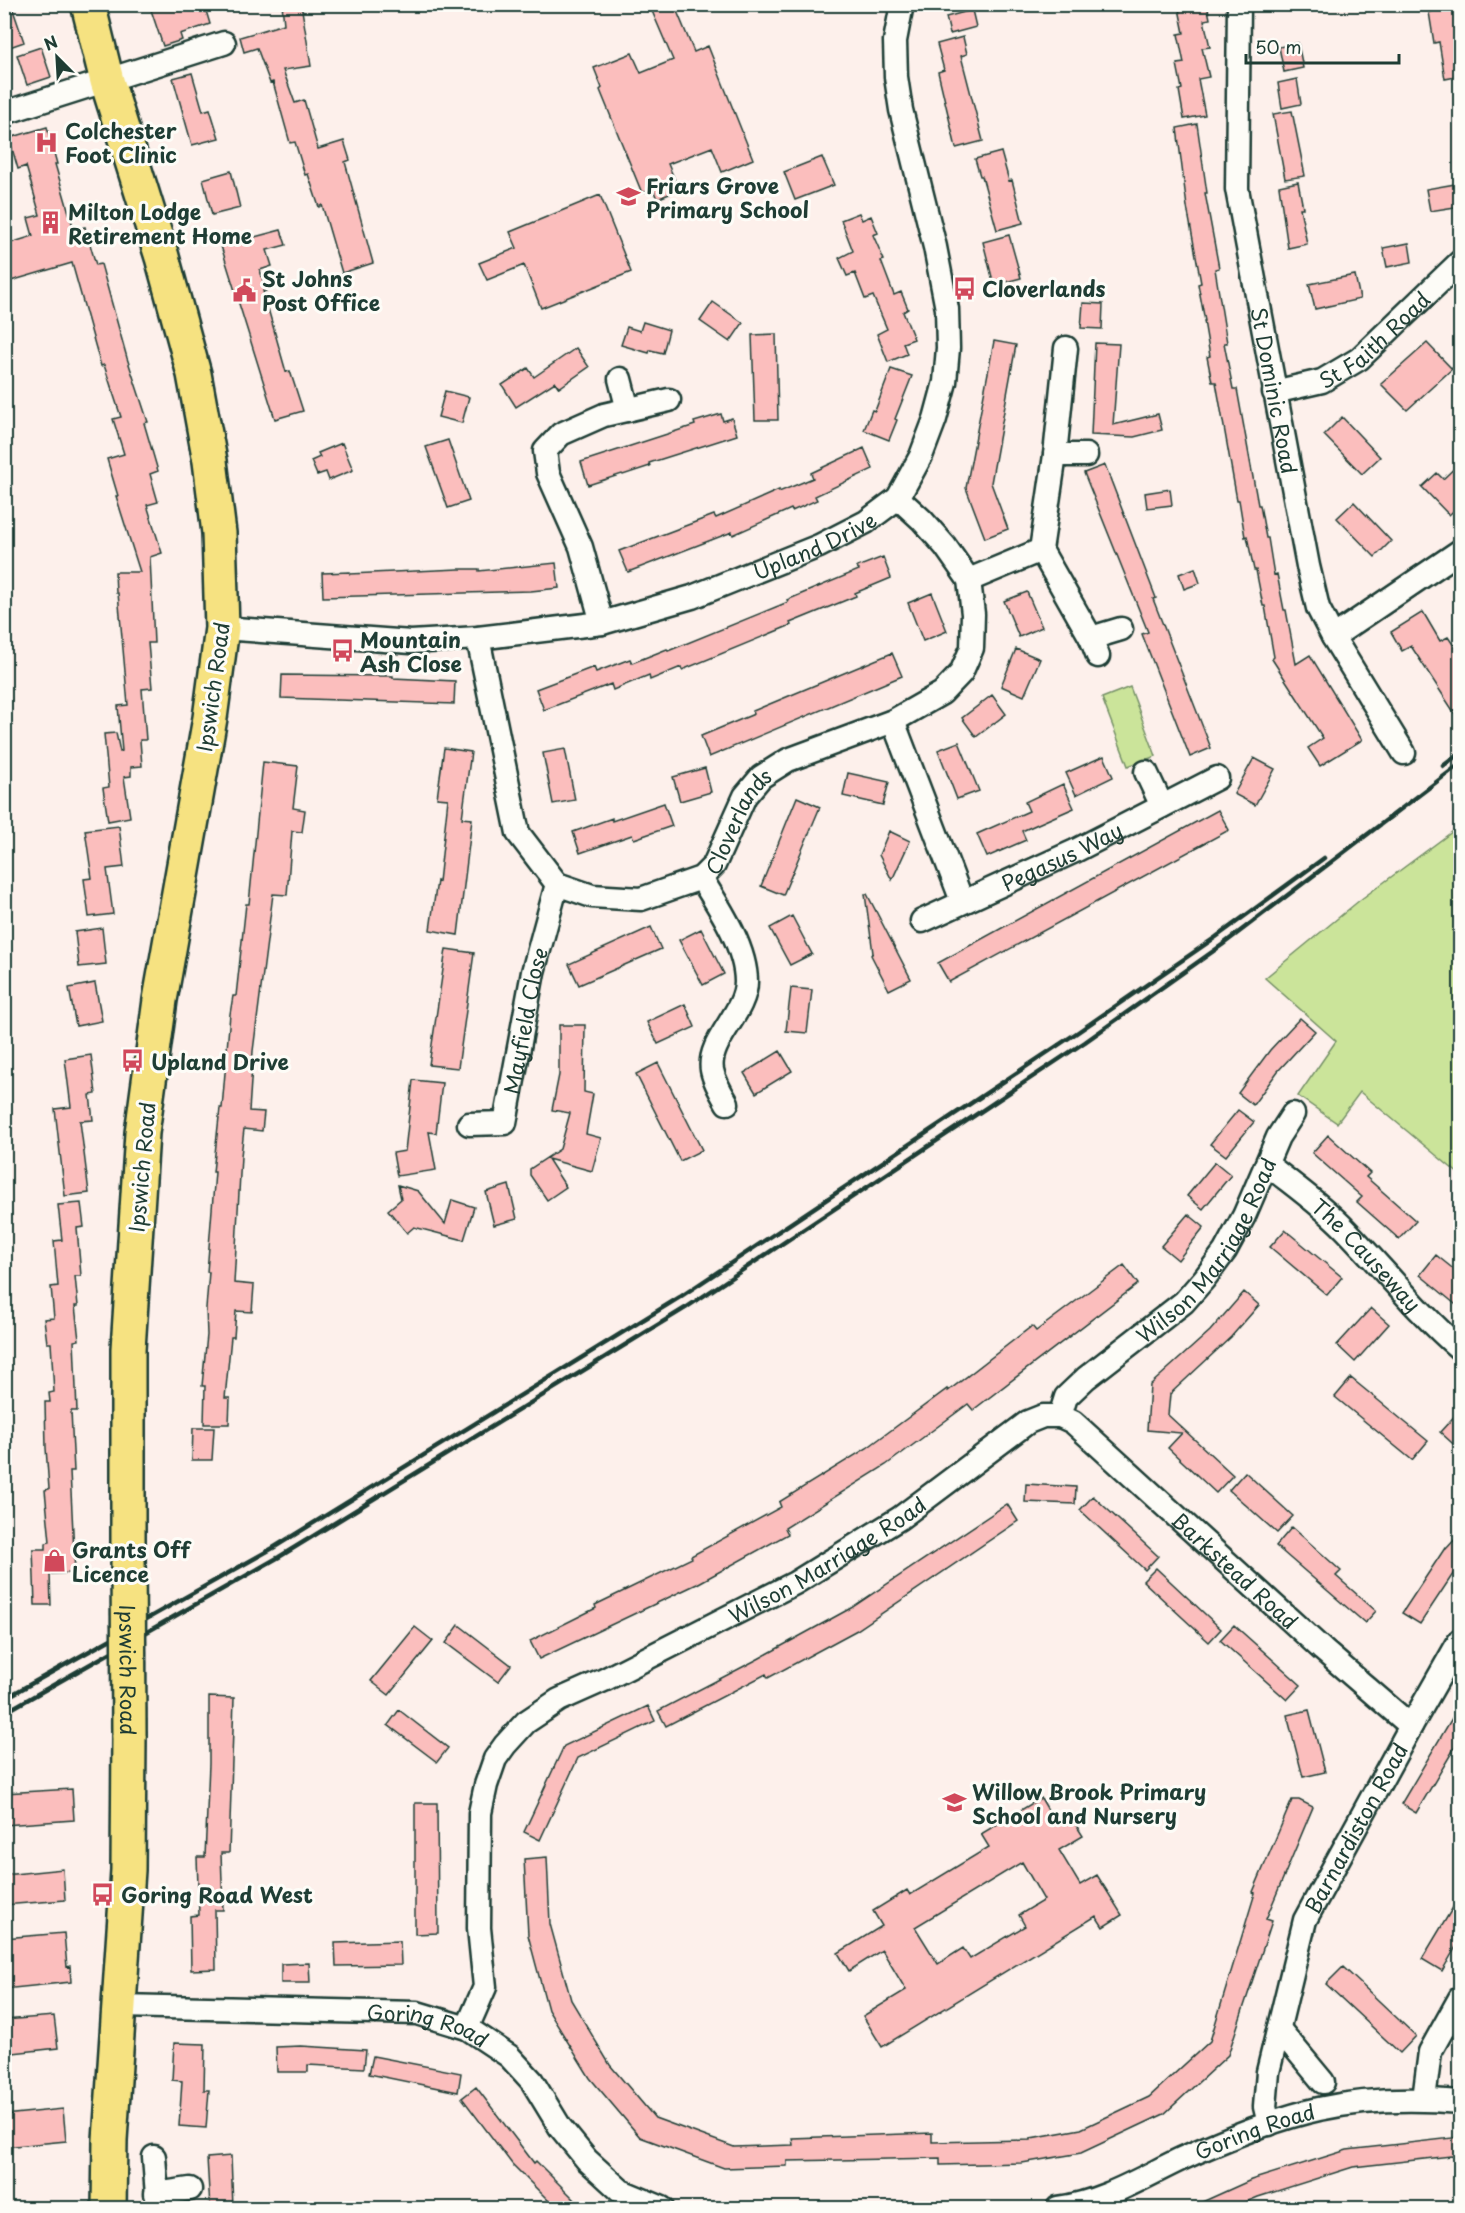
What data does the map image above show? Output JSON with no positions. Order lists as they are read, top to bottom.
{
  "streets": {
    "main road": ["Ipswich Road"],
    "street": [
      "St Faith Road",
      "St Dominic Road",
      "Upland Drive",
      "Cloverlands",
      "Pegasus Way",
      "Mayfield Close",
      "Wilson Marriage Road",
      "The Causeway",
      "Barkstead Road",
      "Barnardiston Road",
      "Goring Road"
    ]
  },
  "crossings": [
    ["St Faith Road", "St Dominic Road"],
    ["Upland Drive", "Ipswich Road"],
    ["Upland Drive", "Cloverlands"],
    ["Ipswich Road", "Goring Road"],
    ["Cloverlands", "Mayfield Close"],
    ["Wilson Marriage Road", "The Causeway"],
    ["Wilson Marriage Road", "Barkstead Road"],
    ["Wilson Marriage Road", "Goring Road"],
    ["Barkstead Road", "Barnardiston Road"],
    ["Barnardiston Road", "Goring Road"]
  ],
  "places": {
    "hospital": ["Colchester Foot Clinic"],
    "school or university": ["Friars Grove Primary School", "Willow Brook Primary School and Nursery"],
    "building": ["Milton Lodge Retirement Home"],
    "bus stop": [
      "Cloverlands",
      "Mountain Ash Close",
      "Upland Drive",
      "Goring Road West"
    ],
    "public building": ["St Johns Post Office"],
    "shop": ["Grants Off Licence"]
  },
  "scale_bar": "50 m",
  "north": "top left"
}
